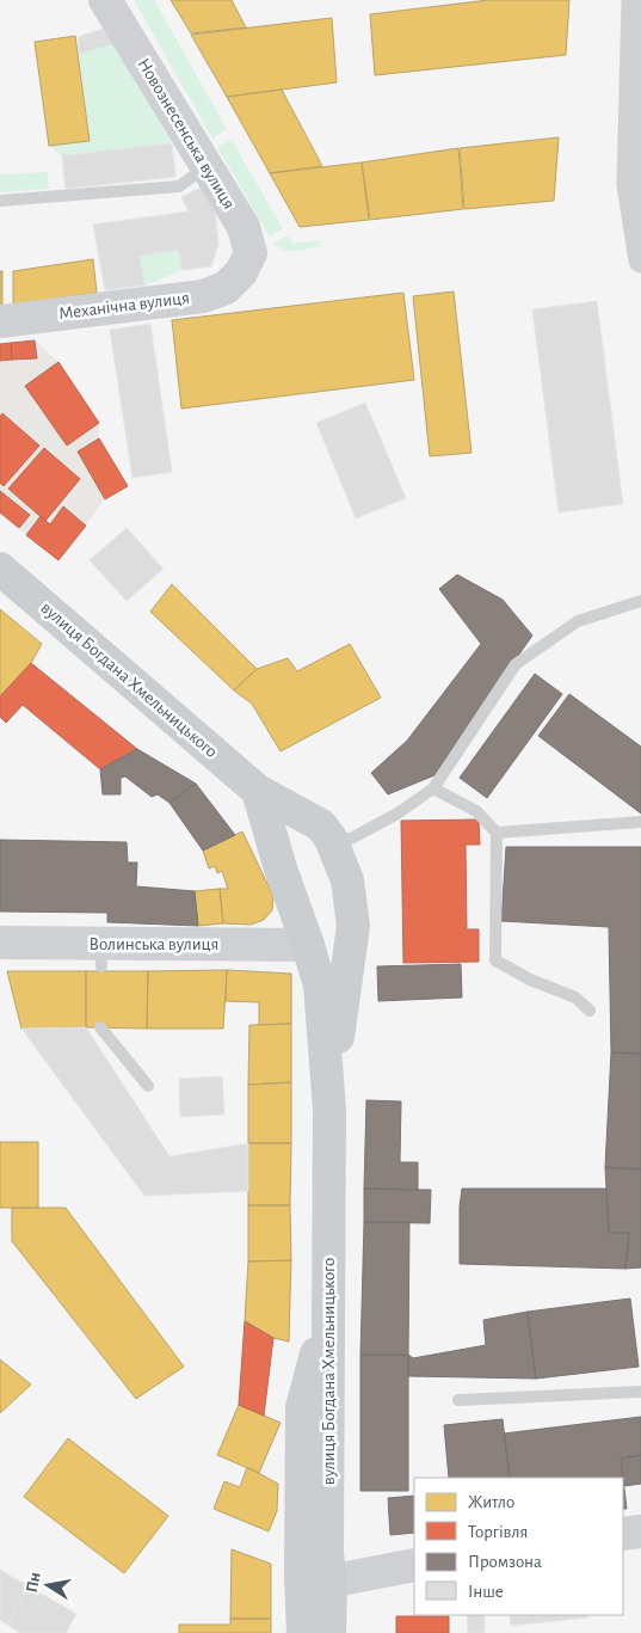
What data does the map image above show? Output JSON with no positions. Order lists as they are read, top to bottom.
{
  "streets": {
    "main road": ["вулиця Богдана Хмельницького"],
    "street": ["Новознесенська вулиця", "Механічна вулиця", "Волинська вулиця"]
  },
  "crossings": [
    ["Новознесенська вулиця", "Механічна вулиця"],
    ["вулиця Богдана Хмельницького", "Волинська вулиця"]
  ],
  "legend": [
    "Житло",
    "Торгівля",
    "Промзона",
    "Інше"
  ],
  "north": "left"
}
